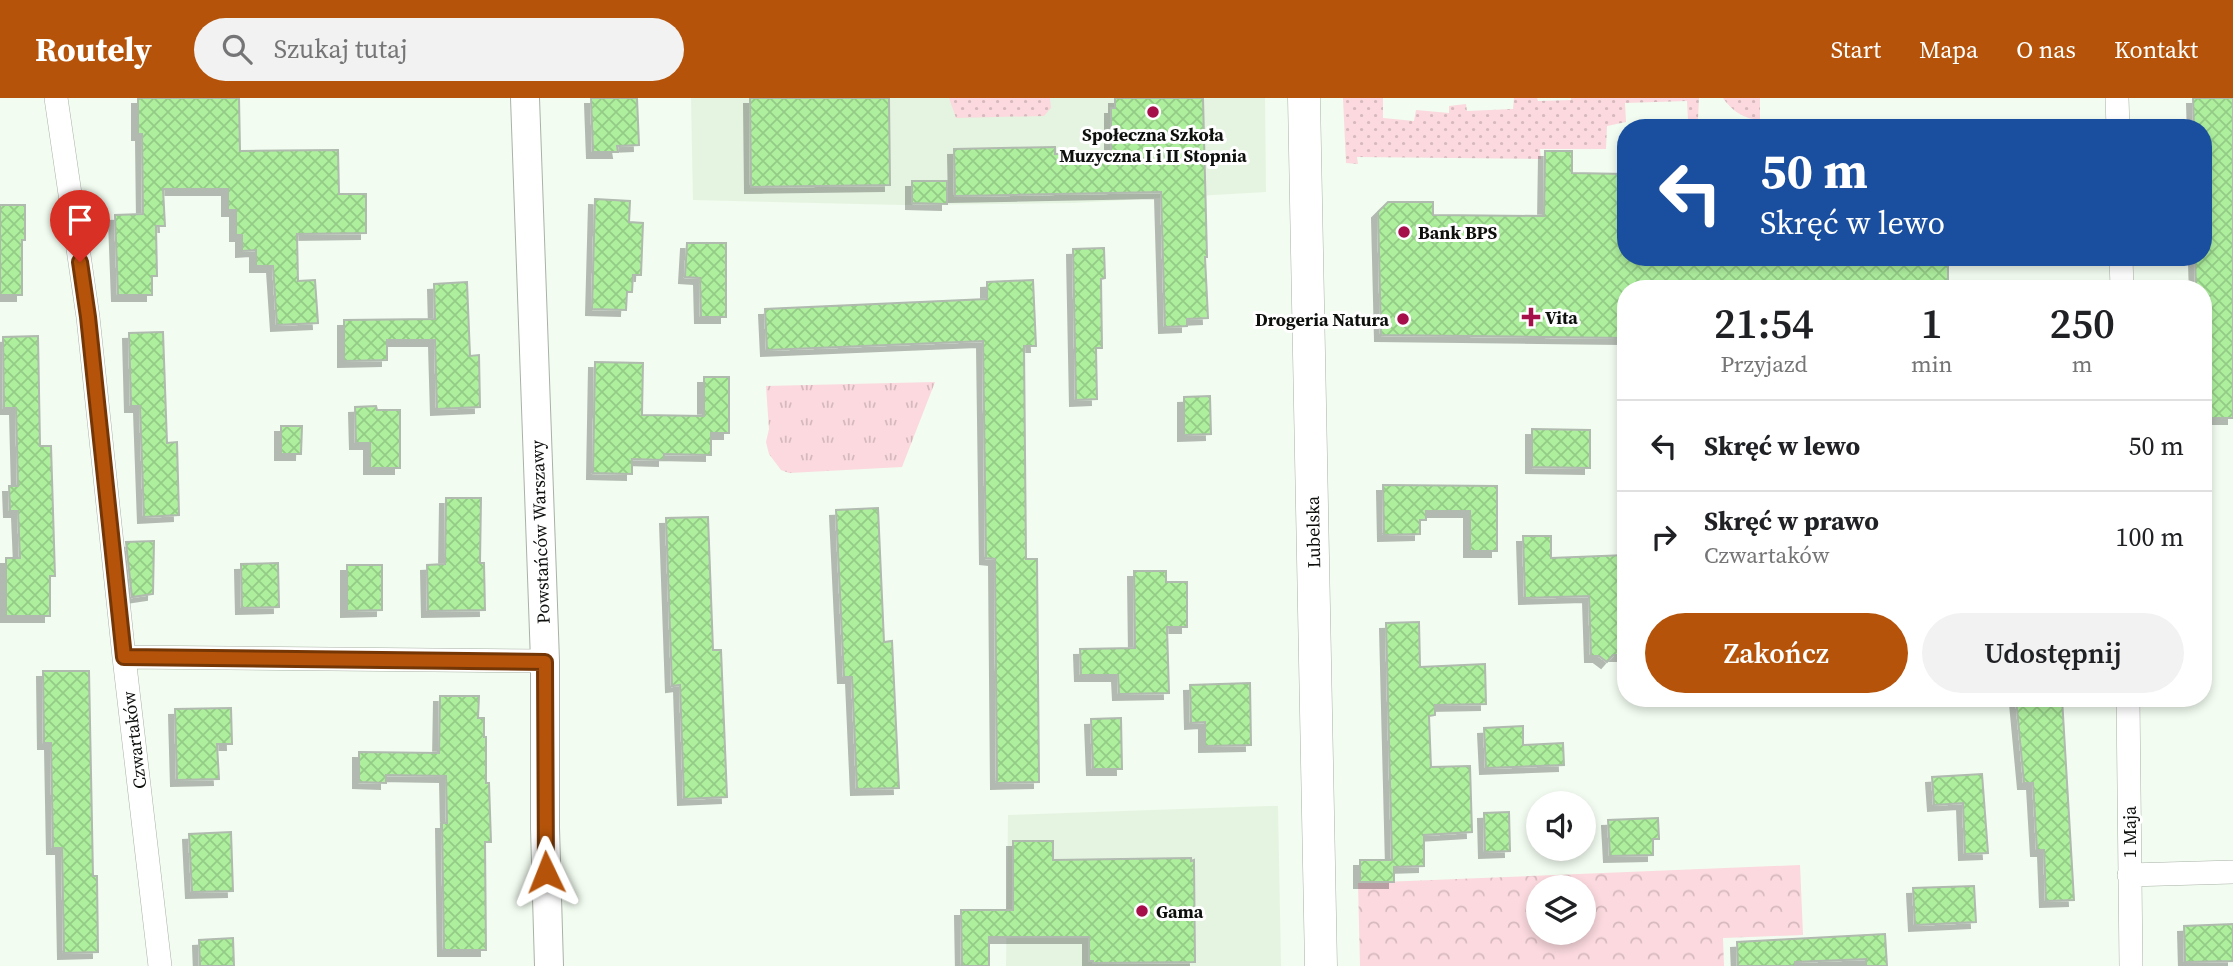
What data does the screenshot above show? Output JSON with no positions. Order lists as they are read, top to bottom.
{
  "streets": {
    "main road": ["Lubelska"],
    "street": ["Powstańców Warszawy", "Czwartaków", "1 Maja"]
  },
  "places": {
    "other": [
      "Społeczna Szkoła Muzyczna I i II Stopnia",
      "Bank BPS",
      "Drogeria Natura",
      "Gama"
    ],
    "health": ["Vita"]
  },
  "page": {
    "header": "Routely",
    "search": "Szukaj tutaj",
    "nav": [
      "Start",
      "Mapa",
      "O nas",
      "Kontakt"
    ],
    "turn": ["50 m", "Skręć w lewo"],
    "eta": [
      "21:54",
      "Przyjazd",
      "1",
      "min",
      "250",
      "m"
    ],
    "list": [
      {
        "name": "Skręć w lewo",
        "value": "50 m"
      },
      {
        "name": "Skręć w prawo",
        "note": "Czwartaków",
        "value": "100 m"
      }
    ],
    "buttons": ["Zakończ", "Udostępnij"]
  }
}
